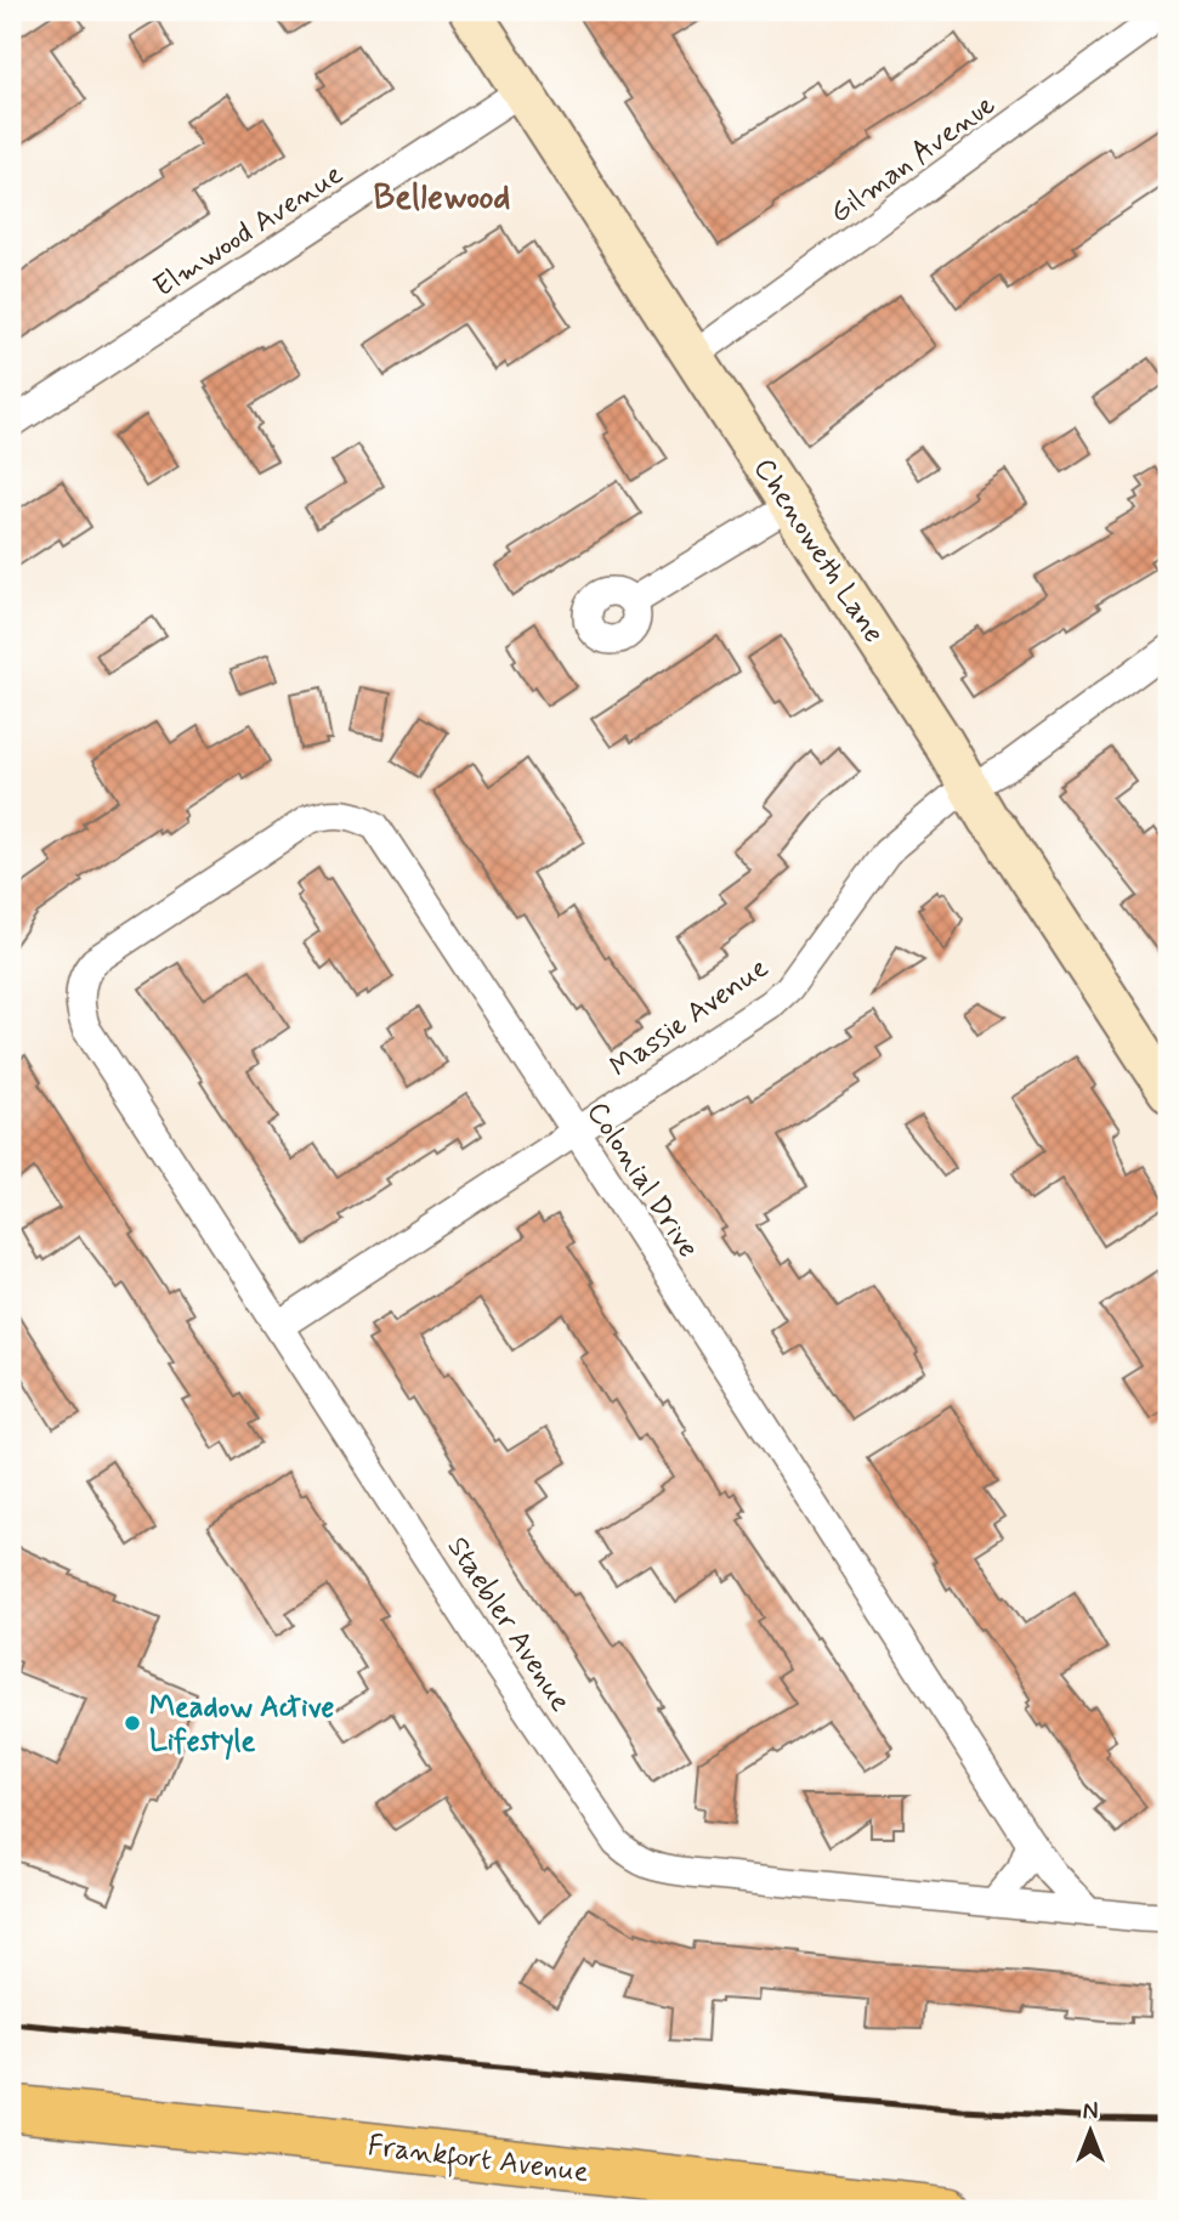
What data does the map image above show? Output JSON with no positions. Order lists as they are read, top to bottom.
{
  "streets": {
    "main road": ["Chenoweth Lane", "Frankfort Avenue"],
    "street": [
      "Gilman Avenue",
      "Elmwood Avenue",
      "Massie Avenue",
      "Colonial Drive",
      "Staebler Avenue"
    ]
  },
  "crossings": [
    ["Gilman Avenue", "Chenoweth Lane"],
    ["Elmwood Avenue", "Chenoweth Lane"],
    ["Chenoweth Lane", "Massie Avenue"],
    ["Massie Avenue", "Colonial Drive"],
    ["Massie Avenue", "Staebler Avenue"],
    ["Colonial Drive", "Staebler Avenue"]
  ],
  "districts": ["Bellewood"],
  "places": ["Meadow Active Lifestyle"],
  "north": "top"
}
